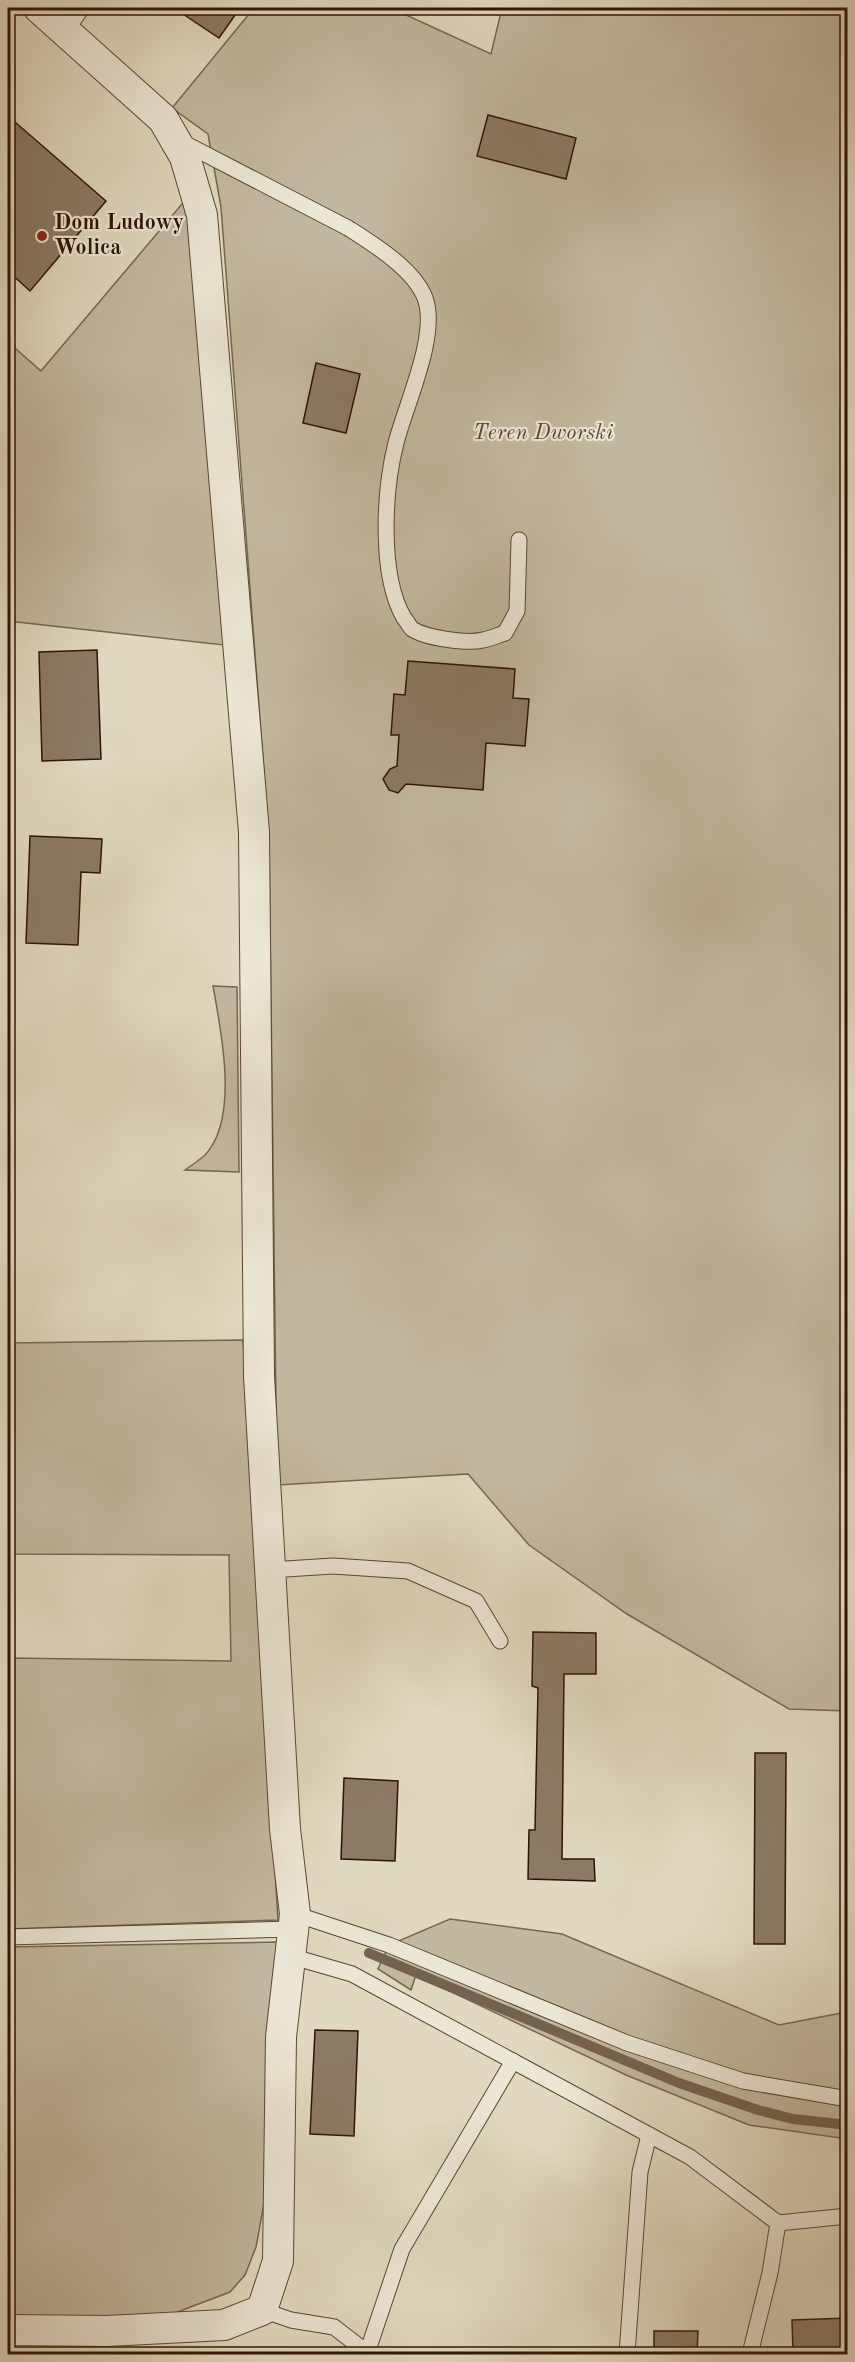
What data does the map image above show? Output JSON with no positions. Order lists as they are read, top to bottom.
{
  "parks": ["Teren Dworski"],
  "places": ["Dom Ludowy Wolica"]
}
